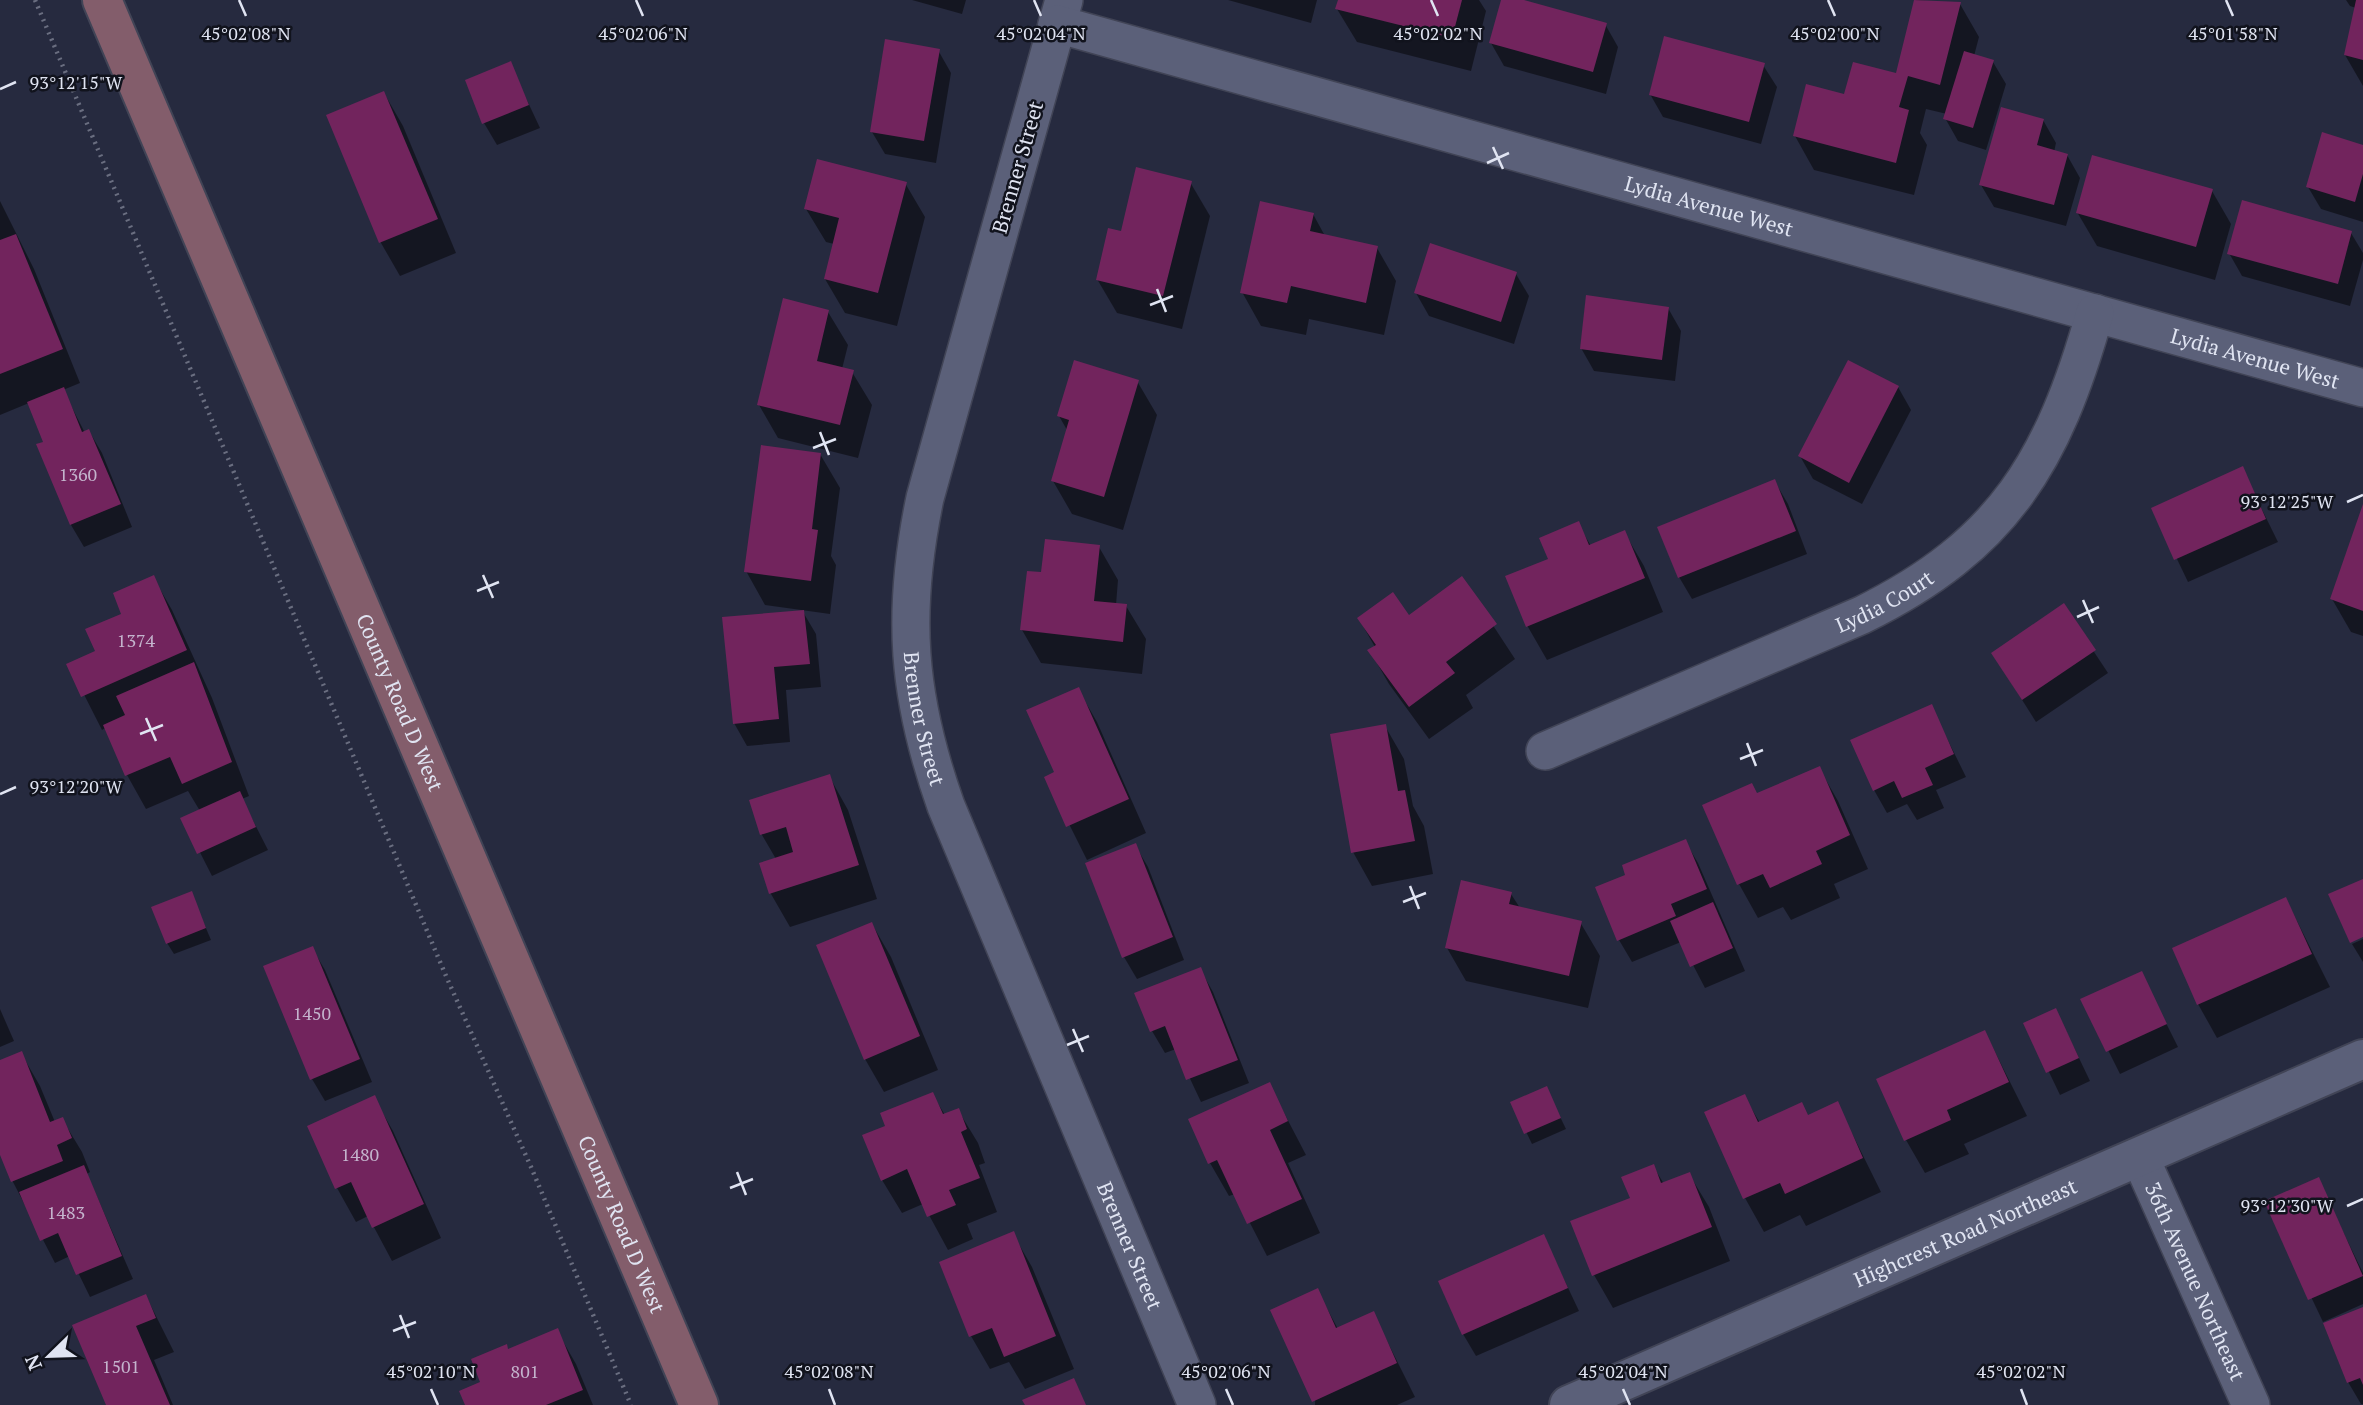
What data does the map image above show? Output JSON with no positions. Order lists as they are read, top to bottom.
{
  "streets": {
    "main road": ["County Road D West"],
    "street": [
      "Brenner Street",
      "Lydia Avenue West",
      "Lydia Court",
      "Highcrest Road Northeast",
      "36th Avenue Northeast"
    ]
  },
  "crossings": [
    ["Brenner Street", "Lydia Avenue West"],
    ["Lydia Avenue West", "Lydia Court"],
    ["Highcrest Road Northeast", "36th Avenue Northeast"]
  ],
  "house_numbers": [
    "1360",
    "1374",
    "1450",
    "1480",
    "1483",
    "1501",
    "801"
  ],
  "north": "bottom left",
  "coordinates": [
    "45°02'08\"N",
    "45°02'06\"N",
    "45°02'04\"N",
    "45°02'02\"N",
    "45°02'00\"N",
    "45°01'58\"N",
    "93°12'15\"W",
    "93°12'25\"W",
    "93°12'20\"W",
    "93°12'30\"W",
    "45°02'10\"N"
  ]
}
